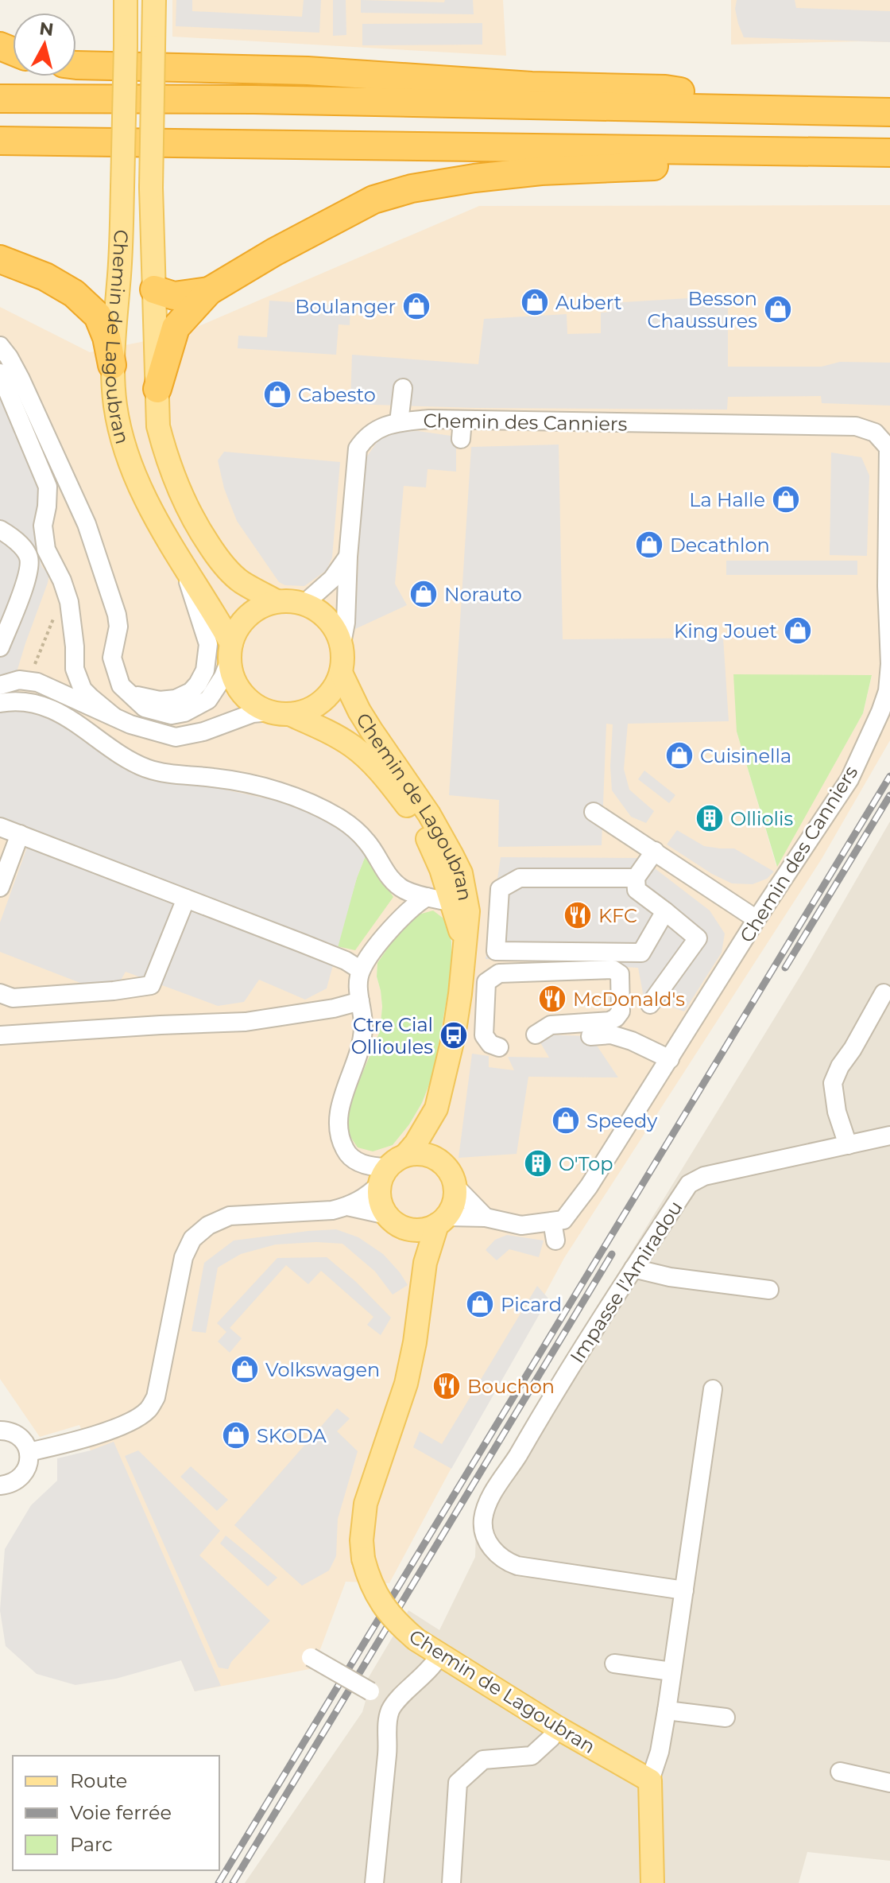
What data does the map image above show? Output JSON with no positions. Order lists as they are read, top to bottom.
{
  "streets": {
    "main road": ["Chemin de Lagoubran"],
    "street": ["Chemin des Canniers", "Impasse l'Amiradou"]
  },
  "crossings": [
    ["Chemin de Lagoubran", "Chemin des Canniers"]
  ],
  "places": {
    "shop": [
      "Aubert",
      "Boulanger",
      "Besson Chaussures",
      "Cabesto",
      "La Halle",
      "Decathlon",
      "Norauto",
      "King Jouet",
      "Cuisinella",
      "Speedy",
      "Picard",
      "Volkswagen",
      "SKODA"
    ],
    "building": ["Olliolis", "O'Top"],
    "restaurant": ["KFC", "McDonald's", "Bouchon"],
    "bus stop": ["Ctre Cial Ollioules"]
  },
  "legend": ["Route", "Voie ferrée", "Parc"],
  "north": "top"
}
